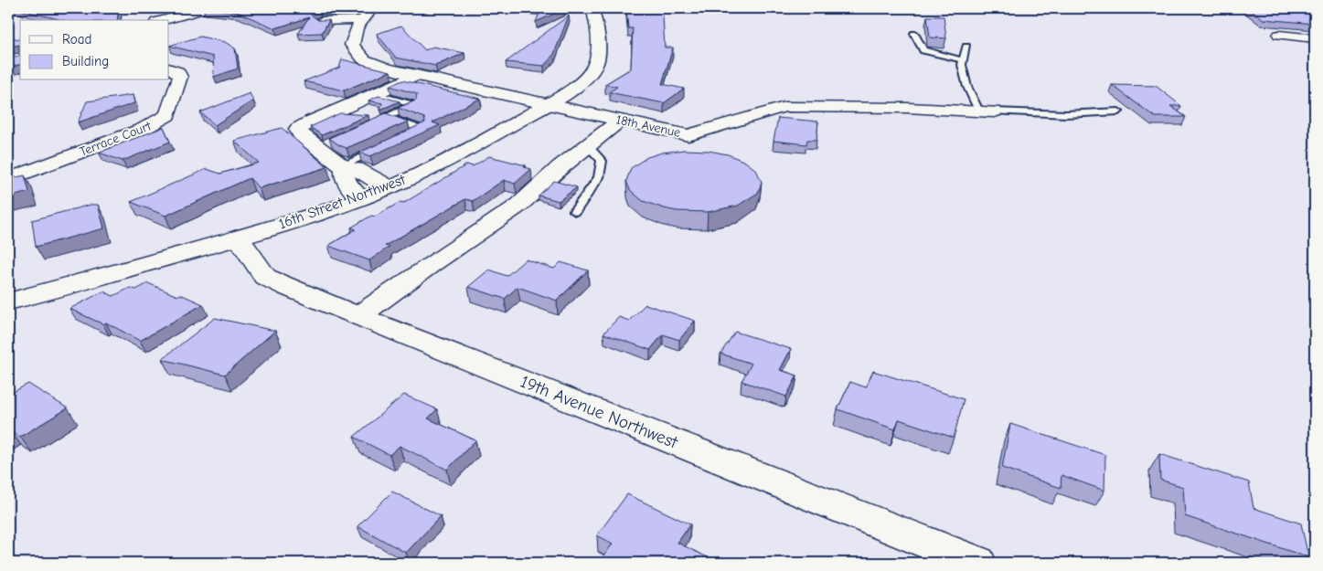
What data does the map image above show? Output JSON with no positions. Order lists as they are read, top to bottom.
{
  "streets": {
    "street": [
      "18th Avenue",
      "Terrace Court",
      "16th Street Northwest",
      "19th Avenue Northwest"
    ]
  },
  "crossings": [
    ["18th Avenue", "16th Street Northwest"],
    ["16th Street Northwest", "19th Avenue Northwest"]
  ],
  "legend": ["Road", "Building"]
}
